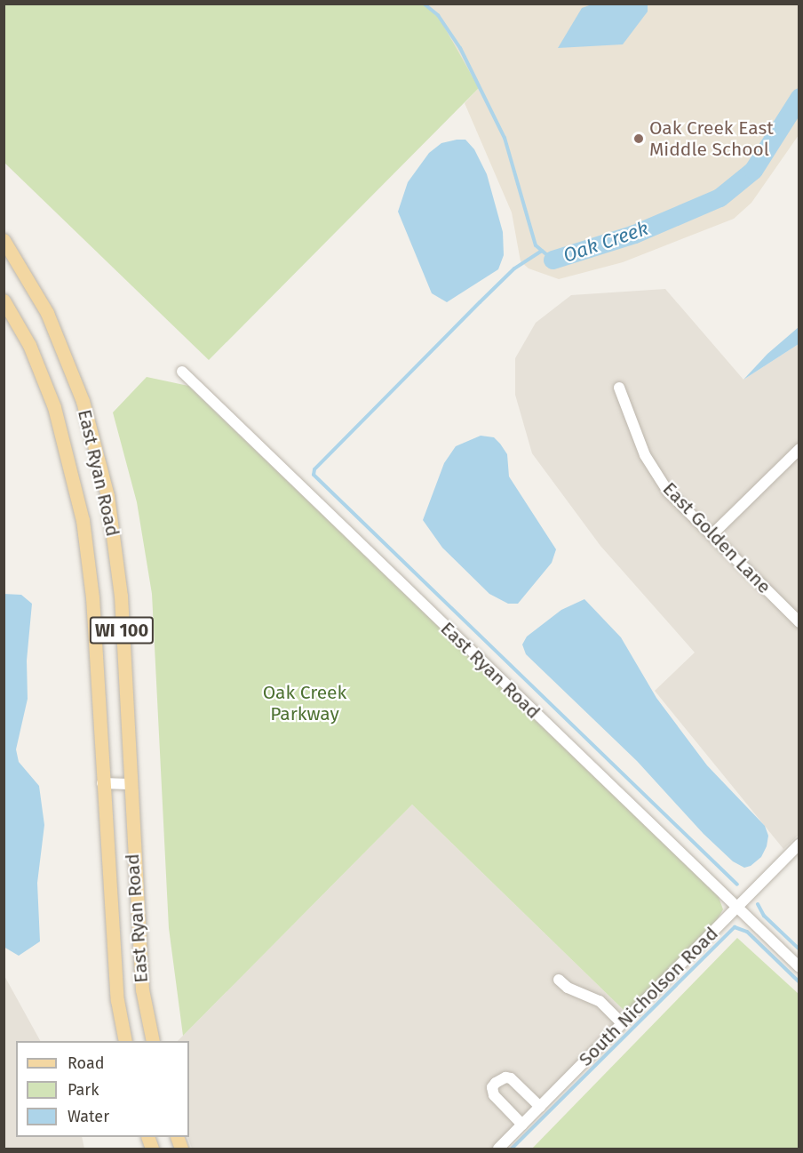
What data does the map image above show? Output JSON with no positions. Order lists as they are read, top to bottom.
{
  "streets": {
    "main road": ["East Ryan Road", "WI 100"],
    "street": ["East Golden Lane", "South Nicholson Road"]
  },
  "crossings": [
    ["East Ryan Road", "South Nicholson Road"]
  ],
  "water": ["Oak Creek"],
  "parks": ["Oak Creek Parkway"],
  "places": ["Oak Creek East Middle School"],
  "legend": ["Road", "Park", "Water"]
}
